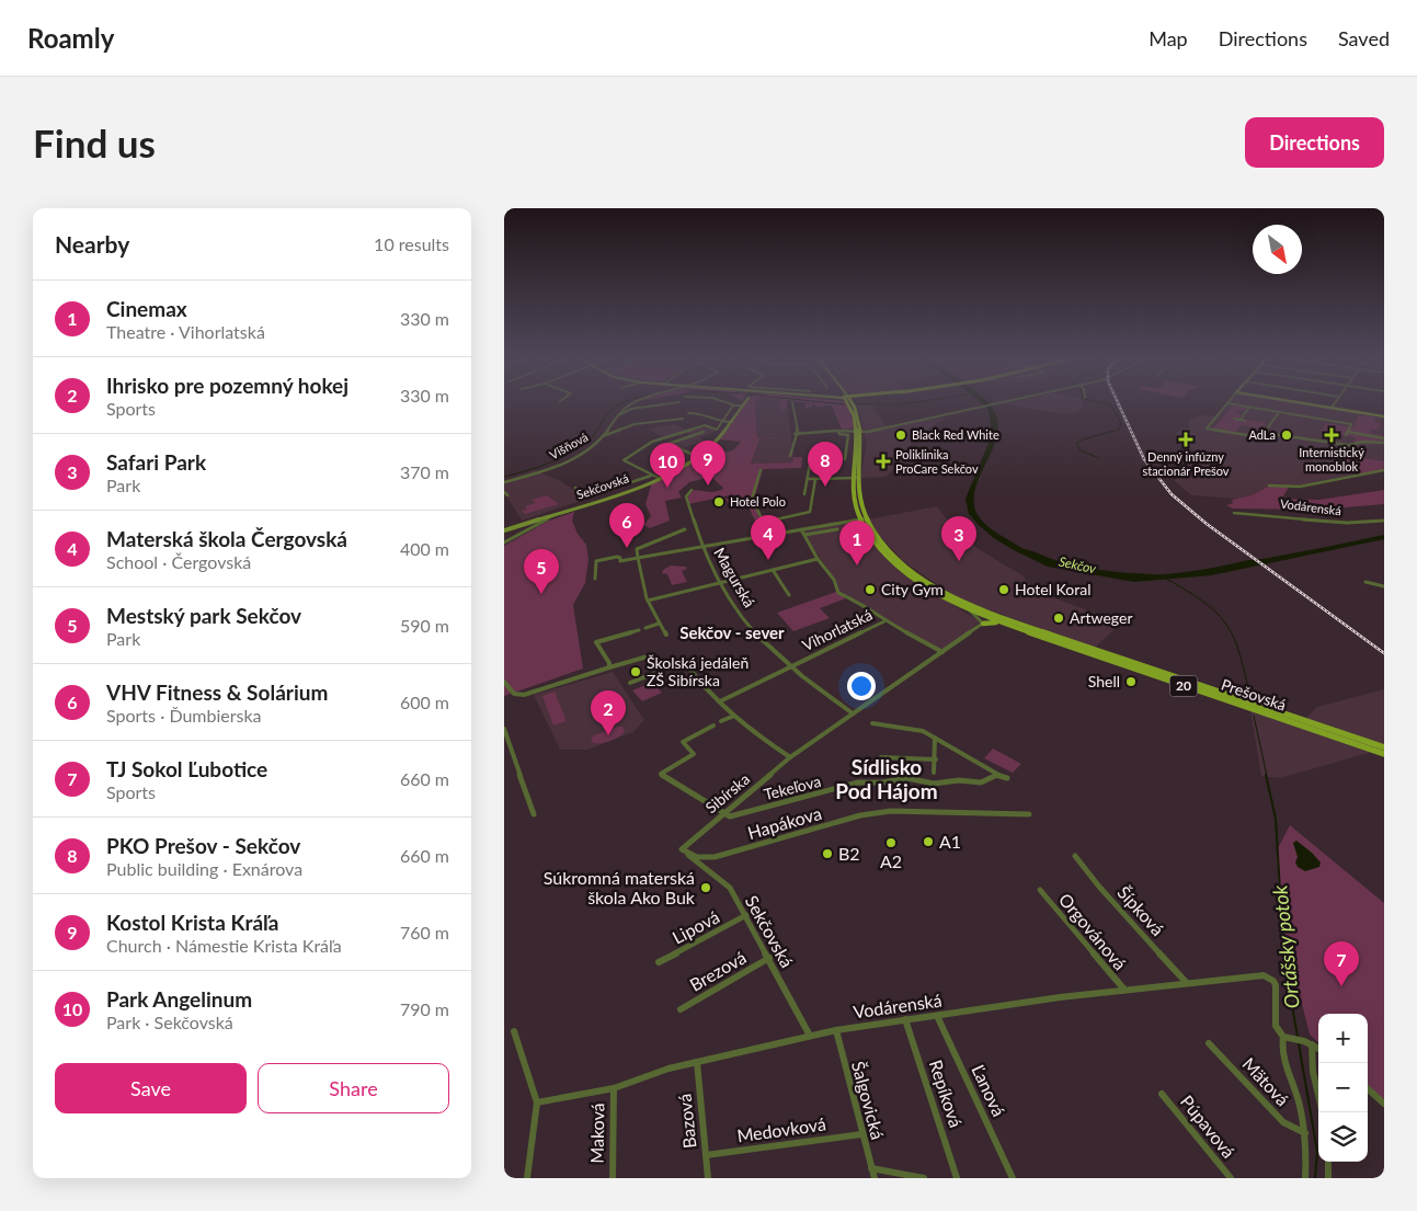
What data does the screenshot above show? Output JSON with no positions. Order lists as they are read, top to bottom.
{
  "streets": {
    "main road": ["20", "Prešovská"],
    "street": [
      "Višňová",
      "Sekčovská",
      "Vodárenská",
      "Magurská",
      "Vihorlatská",
      "Tekeľova",
      "Sibírska",
      "Hapákova",
      "Šípková",
      "Lipová",
      "Orgovánová",
      "Brezová",
      "Mätová",
      "Ľanová",
      "Repíková",
      "Šalgovická",
      "Bazová",
      "Púpavová",
      "Medovková",
      "Maková"
    ]
  },
  "crossings": [
    ["Sekčovská", "Vodárenská"],
    ["Sekčovská", "Sibírska"],
    ["Sekčovská", "Hapákova"],
    ["Sekčovská", "Lipová"],
    ["Sekčovská", "Brezová"],
    ["Vodárenská", "Šípková"],
    ["Vodárenská", "Orgovánová"],
    ["Vodárenská", "Ľanová"],
    ["Vodárenská", "Repíková"],
    ["Vodárenská", "Šalgovická"],
    ["Vodárenská", "Bazová"],
    ["Vodárenská", "Maková"],
    ["Magurská", "Vihorlatská"],
    ["Vihorlatská", "Sibírska"],
    ["20", "Prešovská"],
    ["Tekeľova", "Sibírska"],
    ["Sibírska", "Hapákova"],
    ["Šalgovická", "Medovková"],
    ["Bazová", "Medovková"]
  ],
  "districts": ["Sekčov - sever", "Sídlisko Pod Hájom"],
  "water": ["Sekčov", "Ortášsky potok"],
  "places": {
    "other": [
      "Black Red White",
      "AdLa",
      "Hotel Polo",
      "City Gym",
      "Hotel Koral",
      "Artweger",
      "Školská jedáleň ZŠ Sibírska",
      "Shell",
      "A1",
      "A2",
      "B2",
      "Súkromná materská škola Ako Buk"
    ],
    "health": ["Internistický monoblok", "Denný infúzny stacionár Prešov", "Poliklinika ProCare Sekčov"]
  },
  "north": "bottom right",
  "page": {
    "header": "Roamly",
    "nav": ["Map", "Directions", "Saved"],
    "buttons": [
      "Directions",
      ["Save", "Share"]
    ],
    "title": "Find us",
    "heading": ["Nearby", "10 results"],
    "list": [
      {
        "mark": "1",
        "name": "Cinemax",
        "note": "Theatre · Vihorlatská",
        "value": "330 m"
      },
      {
        "mark": "2",
        "name": "Ihrisko pre pozemný hokej",
        "note": "Sports",
        "value": "330 m"
      },
      {
        "mark": "3",
        "name": "Safari Park",
        "note": "Park",
        "value": "370 m"
      },
      {
        "mark": "4",
        "name": "Materská škola Čergovská",
        "note": "School · Čergovská",
        "value": "400 m"
      },
      {
        "mark": "5",
        "name": "Mestský park Sekčov",
        "note": "Park",
        "value": "590 m"
      },
      {
        "mark": "6",
        "name": "VHV Fitness & Solárium",
        "note": "Sports · Ďumbierska",
        "value": "600 m"
      },
      {
        "mark": "7",
        "name": "TJ Sokol Ľubotice",
        "note": "Sports",
        "value": "660 m"
      },
      {
        "mark": "8",
        "name": "PKO Prešov - Sekčov",
        "note": "Public building · Exnárova",
        "value": "660 m"
      },
      {
        "mark": "9",
        "name": "Kostol Krista Kráľa",
        "note": "Church · Námestie Krista Kráľa",
        "value": "760 m"
      },
      {
        "mark": "10",
        "name": "Park Angelinum",
        "note": "Park · Sekčovská",
        "value": "790 m"
      }
    ],
    "pins": [
      "9",
      "8",
      "10",
      "6",
      "4",
      "3",
      "1",
      "5",
      "2",
      "7"
    ],
    "map_buttons": ["+", "−"]
  }
}
